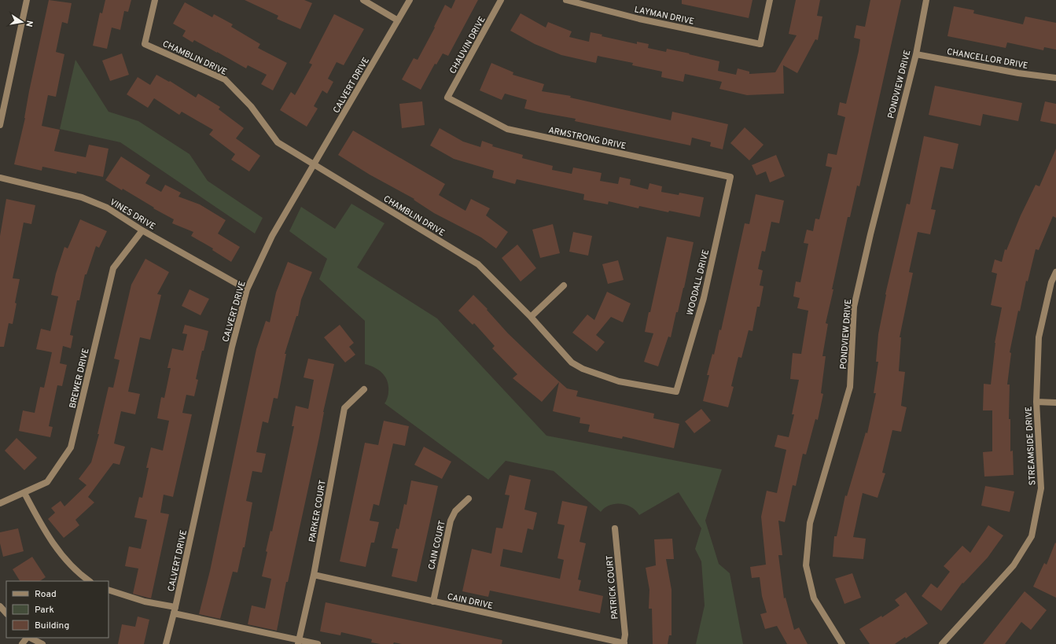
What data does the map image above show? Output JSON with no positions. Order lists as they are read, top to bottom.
{
  "streets": {
    "street": [
      "LAYMAN DRIVE",
      "CHAUVIN DRIVE",
      "CHAMBLIN DRIVE",
      "CHANCELLOR DRIVE",
      "PONDVIEW DRIVE",
      "CALVERT DRIVE",
      "ARMSTRONG DRIVE",
      "VINES DRIVE",
      "WOODALL DRIVE",
      "BREWER DRIVE",
      "STREAMSIDE DRIVE",
      "PARKER COURT",
      "CAIN COURT",
      "PATRICK COURT",
      "CAIN DRIVE"
    ]
  },
  "crossings": [
    ["CHAUVIN DRIVE", "ARMSTRONG DRIVE"],
    ["CHAMBLIN DRIVE", "CALVERT DRIVE"],
    ["CHAMBLIN DRIVE", "WOODALL DRIVE"],
    ["CHANCELLOR DRIVE", "PONDVIEW DRIVE"],
    ["CALVERT DRIVE", "VINES DRIVE"],
    ["ARMSTRONG DRIVE", "WOODALL DRIVE"],
    ["VINES DRIVE", "BREWER DRIVE"],
    ["PARKER COURT", "CAIN DRIVE"],
    ["CAIN COURT", "CAIN DRIVE"],
    ["PATRICK COURT", "CAIN DRIVE"]
  ],
  "legend": ["Road", "Park", "Building"],
  "north": "right"
}
